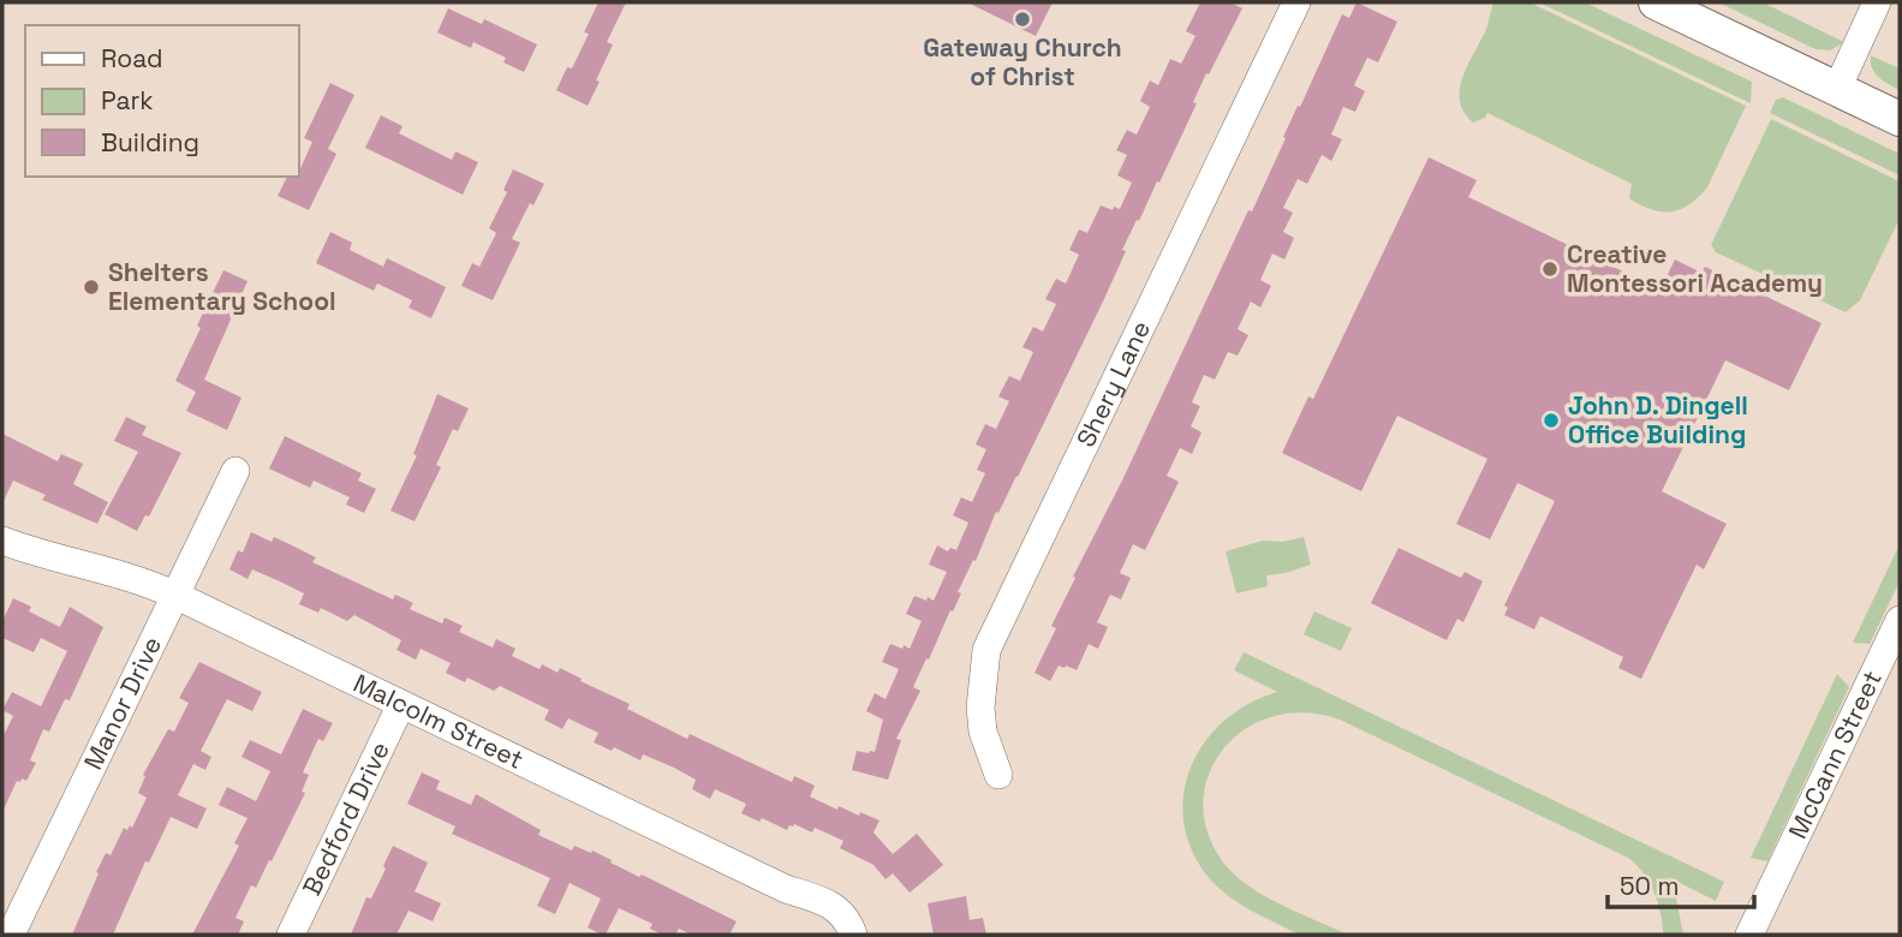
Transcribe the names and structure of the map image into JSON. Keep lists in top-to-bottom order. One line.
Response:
{"streets":{"street":["Shery Lane","Manor Drive","Malcolm Street","McCann Street","Bedford Drive"]},"crossings":[["Manor Drive","Malcolm Street"],["Malcolm Street","Bedford Drive"]],"places":["Gateway Church of Christ","Creative Montessori Academy","Shelters Elementary School","John D. Dingell Office Building"],"legend":["Road","Park","Building"],"scale_bar":"50 m"}
